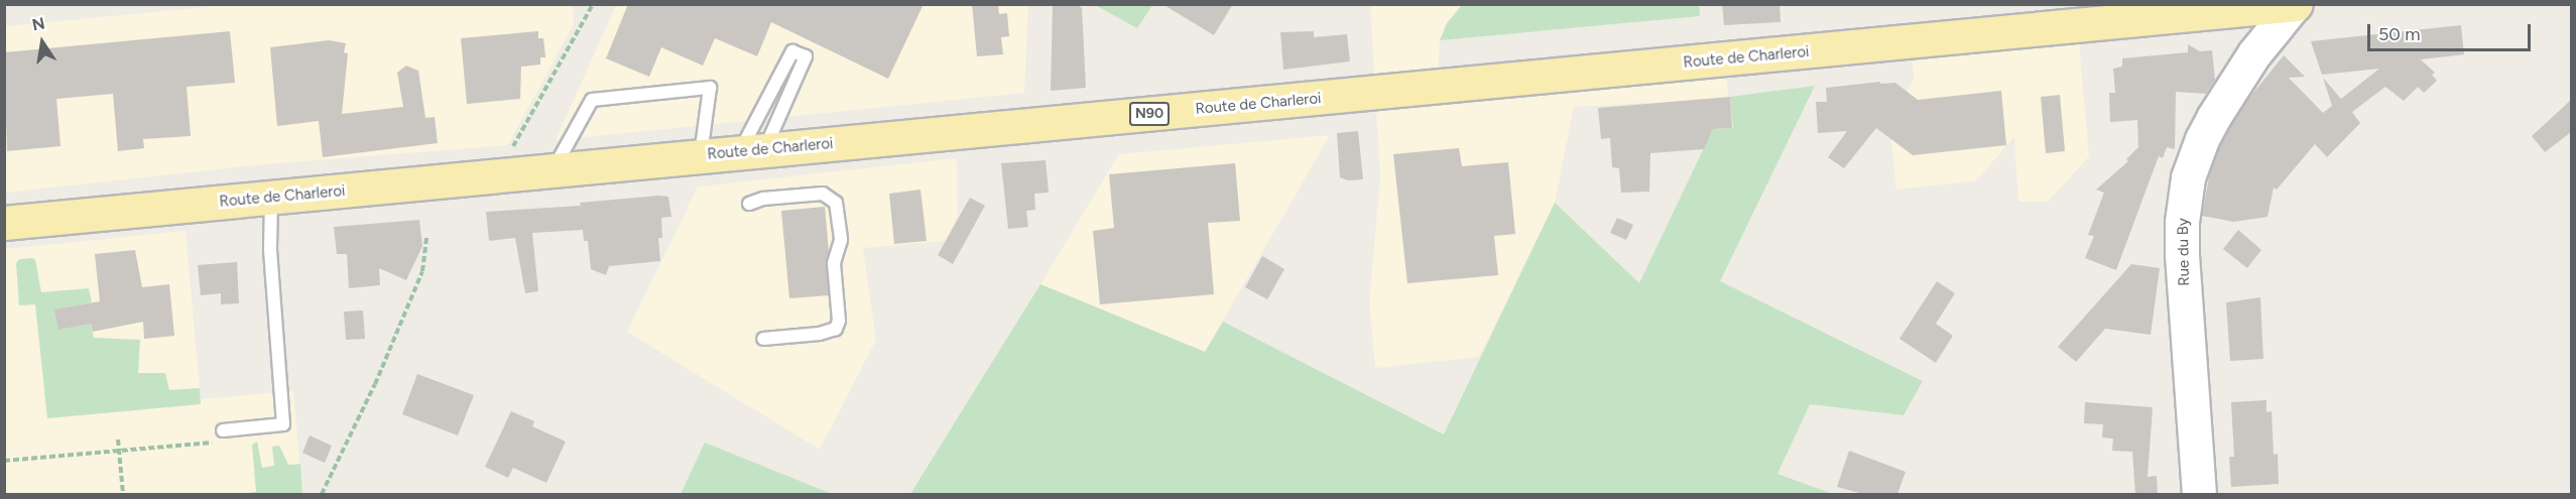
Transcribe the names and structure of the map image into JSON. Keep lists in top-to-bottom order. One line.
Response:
{"streets":{"main road":["Route de Charleroi","N90"],"street":["Rue du By"]},"crossings":[["Route de Charleroi","Rue du By"]],"scale_bar":"50 m","north":"top"}
